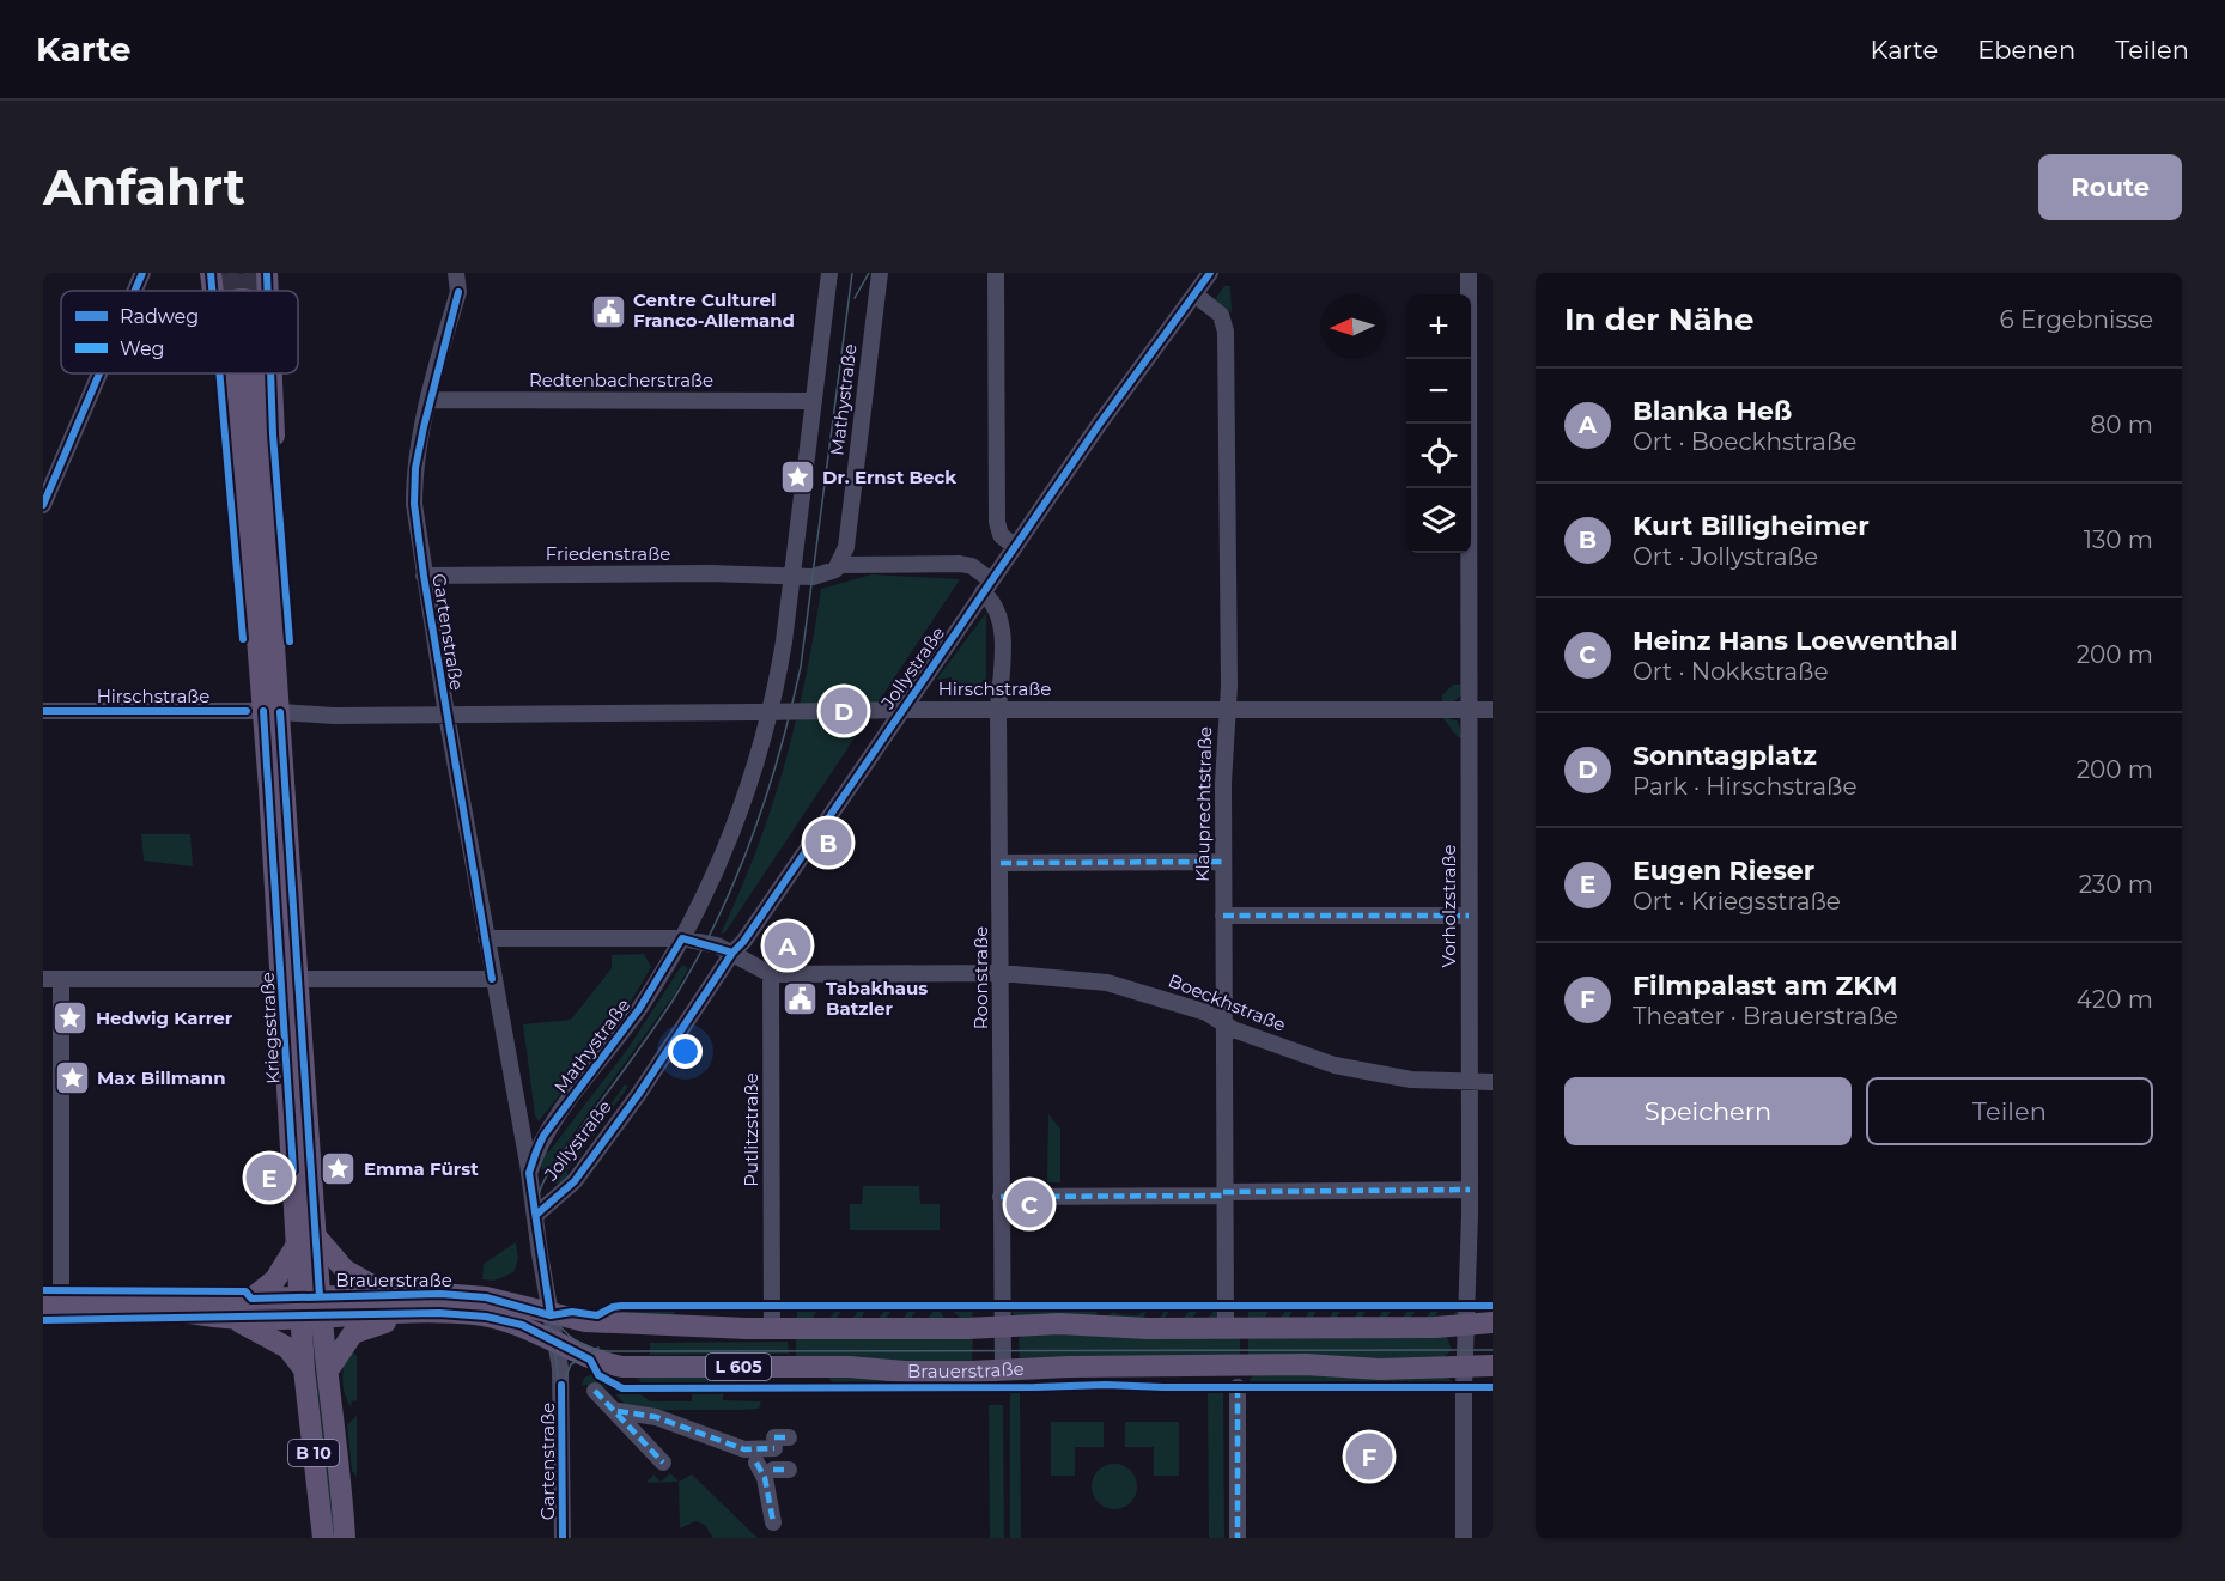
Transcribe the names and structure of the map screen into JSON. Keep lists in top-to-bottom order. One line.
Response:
{"streets":{"main road":["Kriegsstraße","Brauerstraße","L 605","B 10"],"street":["Redtenbacherstraße","Mathystraße","Friedenstraße","Gartenstraße","Jollystraße","Hirschstraße","Klauprechtstraße","Vorholzstraße","Roonstraße","Boeckhstraße","Putlitzstraße"]},"crossings":[["Redtenbacherstraße","Mathystraße"],["Redtenbacherstraße","Gartenstraße"],["Mathystraße","Friedenstraße"],["Mathystraße","Gartenstraße"],["Friedenstraße","Gartenstraße"],["Gartenstraße","Jollystraße"],["Gartenstraße","Hirschstraße"],["Gartenstraße","Brauerstraße"],["Jollystraße","Klauprechtstraße"],["Jollystraße","Roonstraße"],["Hirschstraße","Klauprechtstraße"],["Hirschstraße","Vorholzstraße"],["Hirschstraße","Roonstraße"],["Hirschstraße","Kriegsstraße"],["Klauprechtstraße","Boeckhstraße"],["Klauprechtstraße","Brauerstraße"],["Vorholzstraße","Boeckhstraße"],["Vorholzstraße","Brauerstraße"],["Roonstraße","Boeckhstraße"],["Roonstraße","Brauerstraße"],["Boeckhstraße","Putlitzstraße"],["Kriegsstraße","Brauerstraße"],["Kriegsstraße","L 605"],["Putlitzstraße","Brauerstraße"],["Brauerstraße","L 605"]],"places":{"public building":["Centre Culturel Franco-Allemand","Tabakhaus Batzler"],"place":["Dr. Ernst Beck","Hedwig Karrer","Max Billmann","Emma Fürst"]},"legend":["Radweg","Weg"],"north":"left","page":{"header":"Karte","nav":["Karte","Ebenen","Teilen"],"buttons":["Route",["Speichern","Teilen"]],"title":"Anfahrt","heading":["In der Nähe","6 Ergebnisse"],"map_buttons":["+","−"],"list":[{"mark":"A","name":"Blanka Heß","note":"Ort · Boeckhstraße","value":"80 m"},{"mark":"B","name":"Kurt Billigheimer","note":"Ort · Jollystraße","value":"130 m"},{"mark":"C","name":"Heinz Hans Loewenthal","note":"Ort · Nokkstraße","value":"200 m"},{"mark":"D","name":"Sonntagplatz","note":"Park · Hirschstraße","value":"200 m"},{"mark":"E","name":"Eugen Rieser","note":"Ort · Kriegsstraße","value":"230 m"},{"mark":"F","name":"Filmpalast am ZKM","note":"Theater · Brauerstraße","value":"420 m"}],"pins":["D","B","A","E","C","F"]}}
